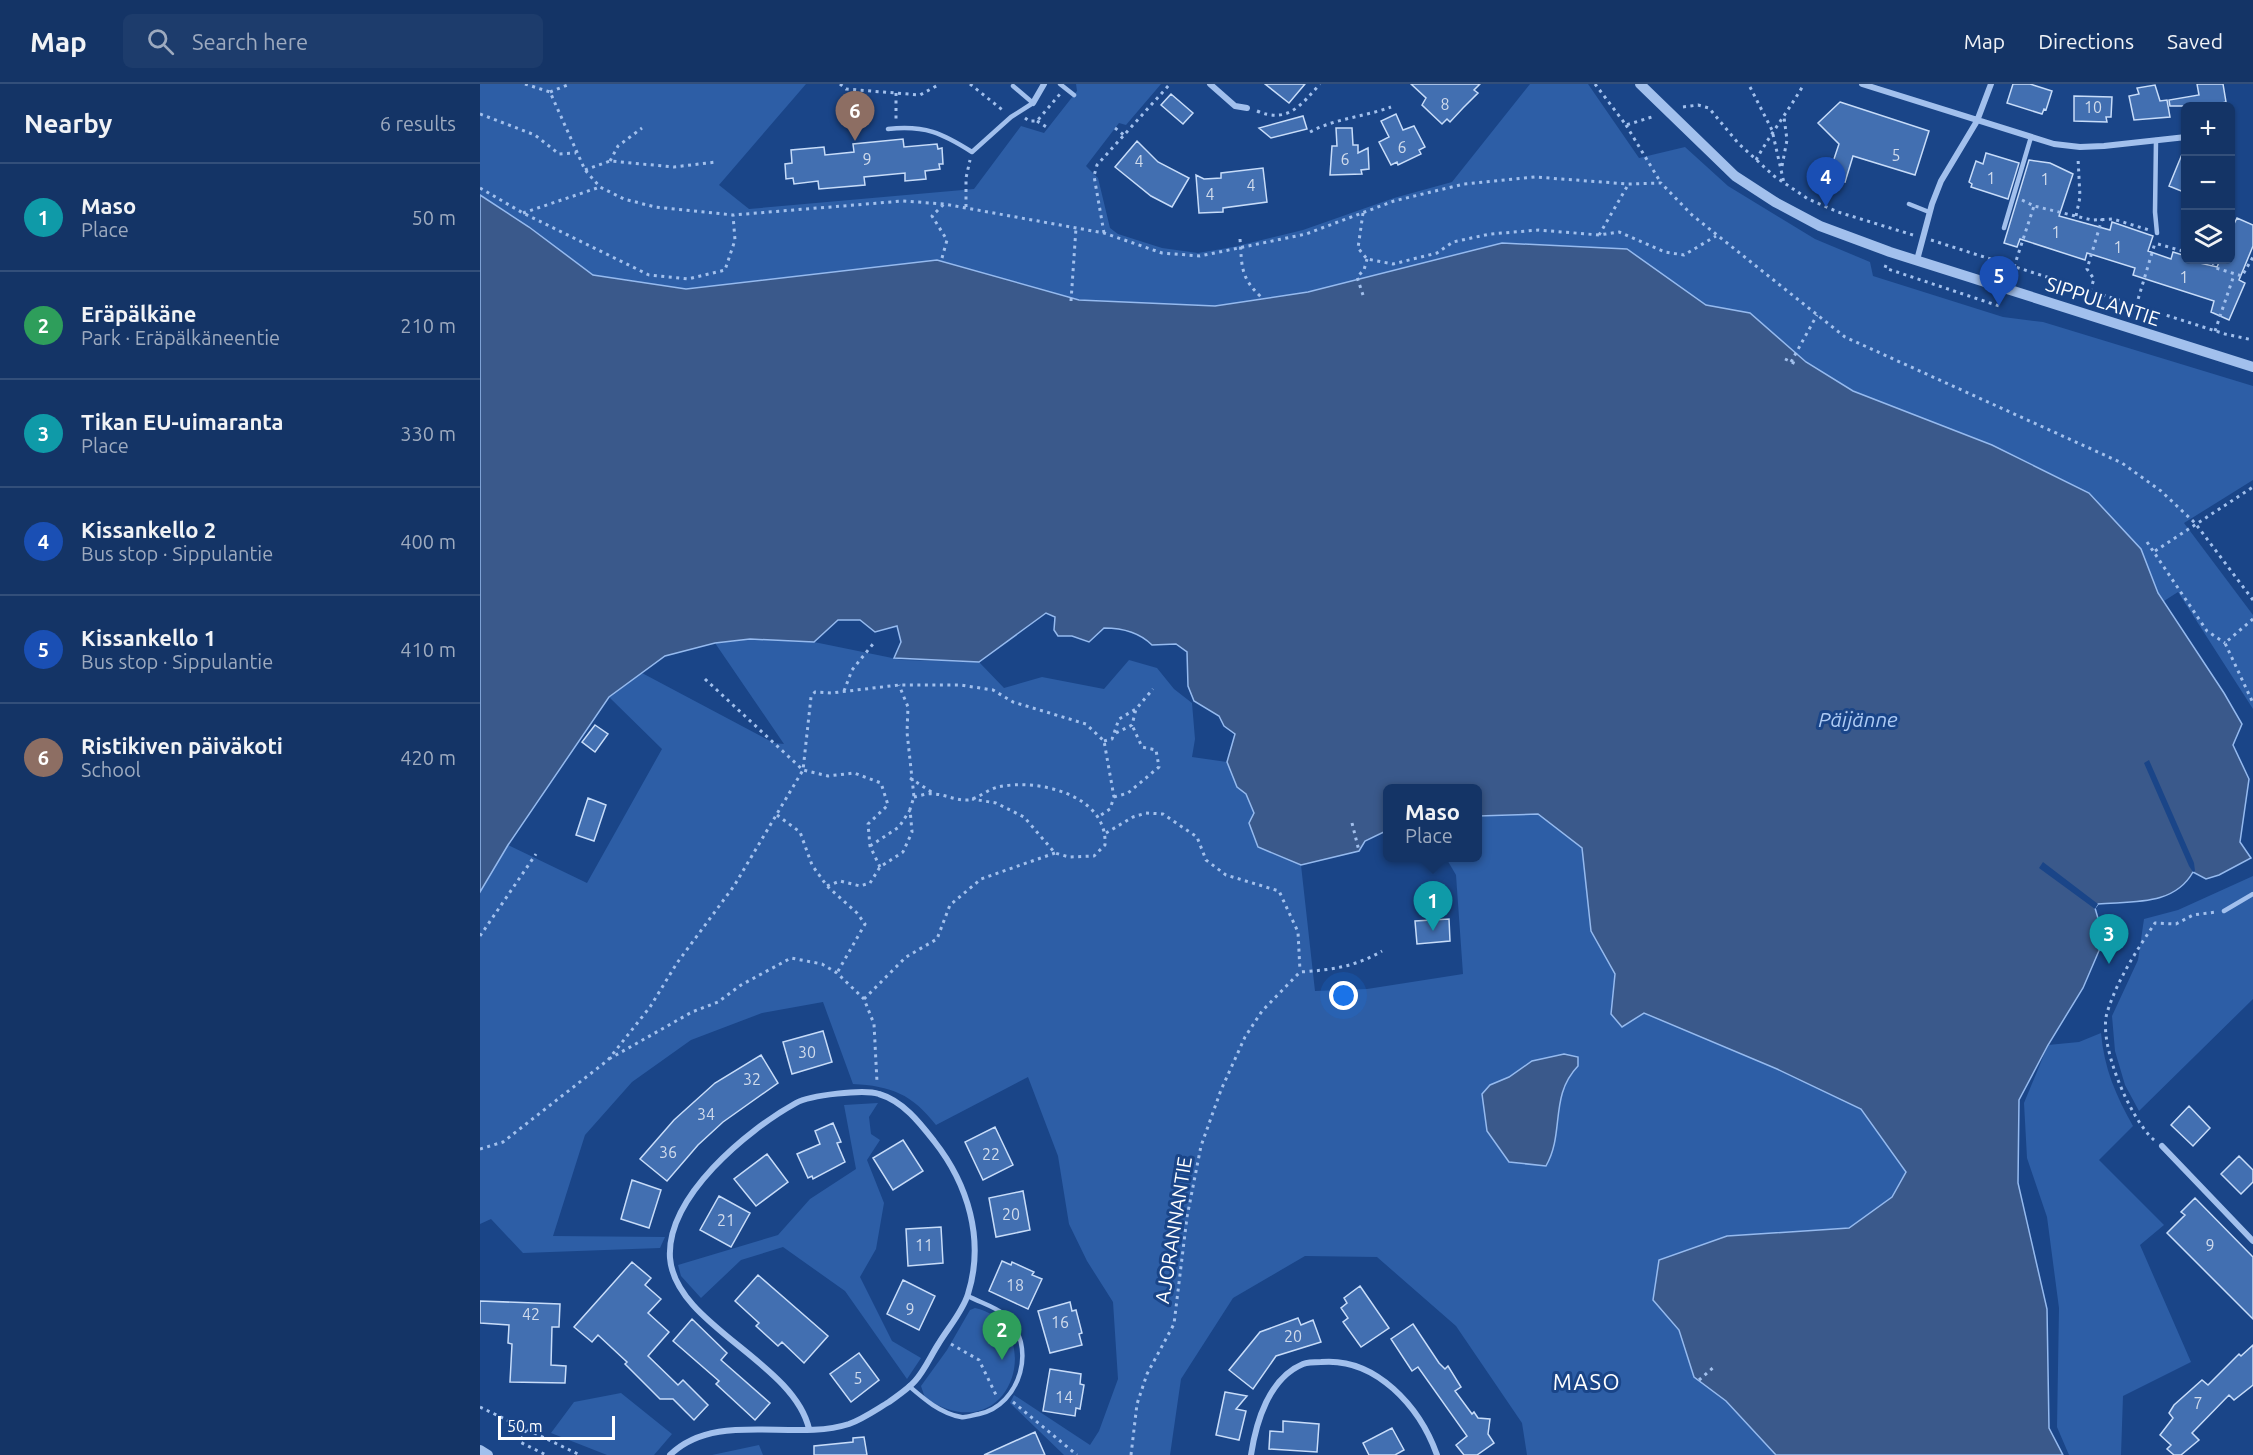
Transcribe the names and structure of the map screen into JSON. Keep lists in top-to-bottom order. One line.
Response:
{"streets":{"street":["SIPPULANTIE"],"path":["AJORANNANTIE"]},"districts":["MASO"],"water":["Päijänne"],"house_numbers":["8","10","6","5","9","6","4","1","1","4","4","1","1","1","30","32","34","36","22","20","21","11","9","18","9","42","16","20","5","14","7"],"scale_bar":"50 m","page":{"header":"Map","search":"Search here","nav":["Map","Directions","Saved"],"heading":["Nearby","6 results"],"pins":["6","4","5","1","3","2"],"map_buttons":["+","−"],"list":[{"mark":"1","name":"Maso","note":"Place","value":"50 m"},{"mark":"2","name":"Eräpälkäne","note":"Park · Eräpälkäneentie","value":"210 m"},{"mark":"3","name":"Tikan EU-uimaranta","note":"Place","value":"330 m"},{"mark":"4","name":"Kissankello 2","note":"Bus stop · Sippulantie","value":"400 m"},{"mark":"5","name":"Kissankello 1","note":"Bus stop · Sippulantie","value":"410 m"},{"mark":"6","name":"Ristikiven päiväkoti","note":"School","value":"420 m"}],"popup":["Maso","Place"],"scale":"50 m"}}
